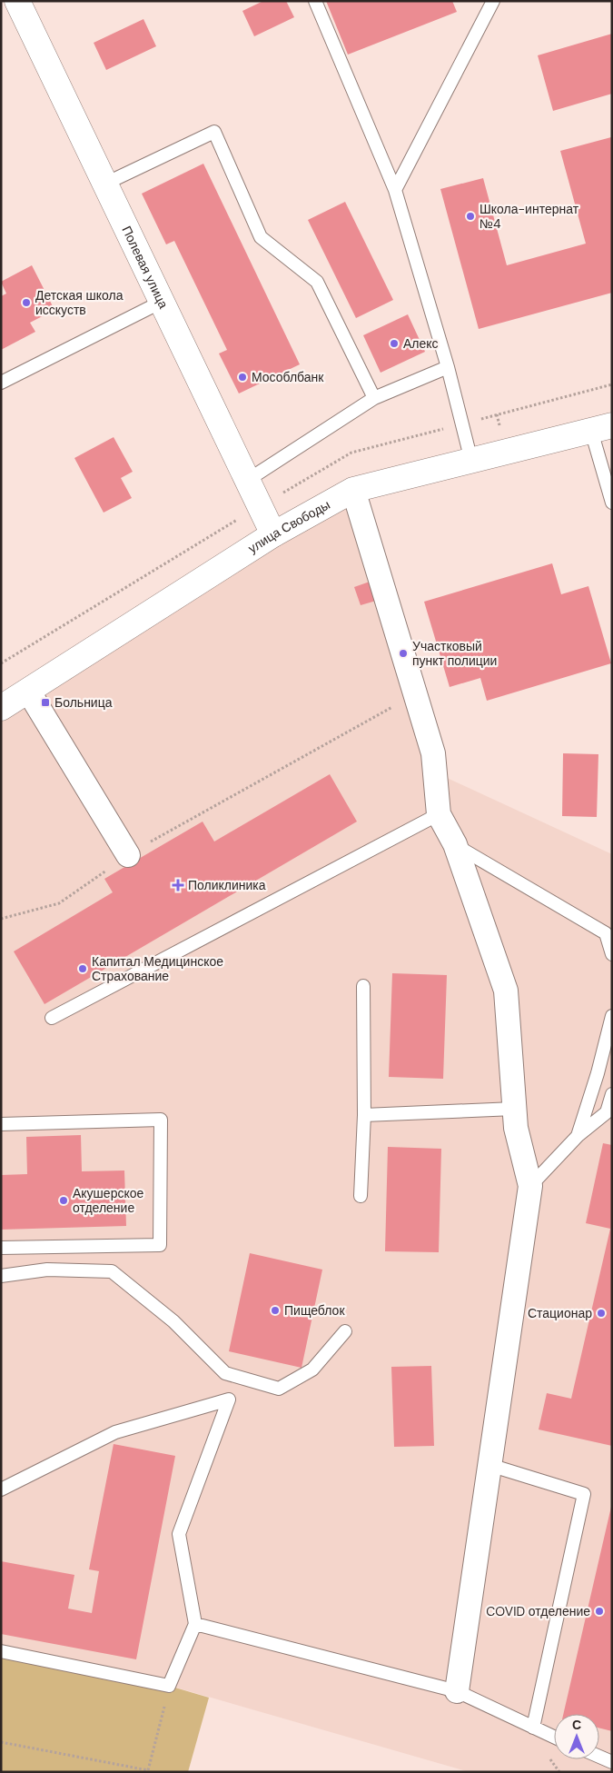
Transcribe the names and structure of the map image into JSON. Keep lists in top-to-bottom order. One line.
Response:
{"streets":{"main road":["Полевая улица","улица Свободы"]},"crossings":[["Полевая улица","улица Свободы"]],"places":{"other":["Школа-интернат №4","Детская школа исскуств","Алекс","Мособлбанк","Участковый пункт полиции","Капитал Медицинское Страхование","Акушерское отделение","Пищеблок","Стационар","COVID отделение"],"transit":["Больница"],"health":["Поликлиника"]},"north":"top"}
